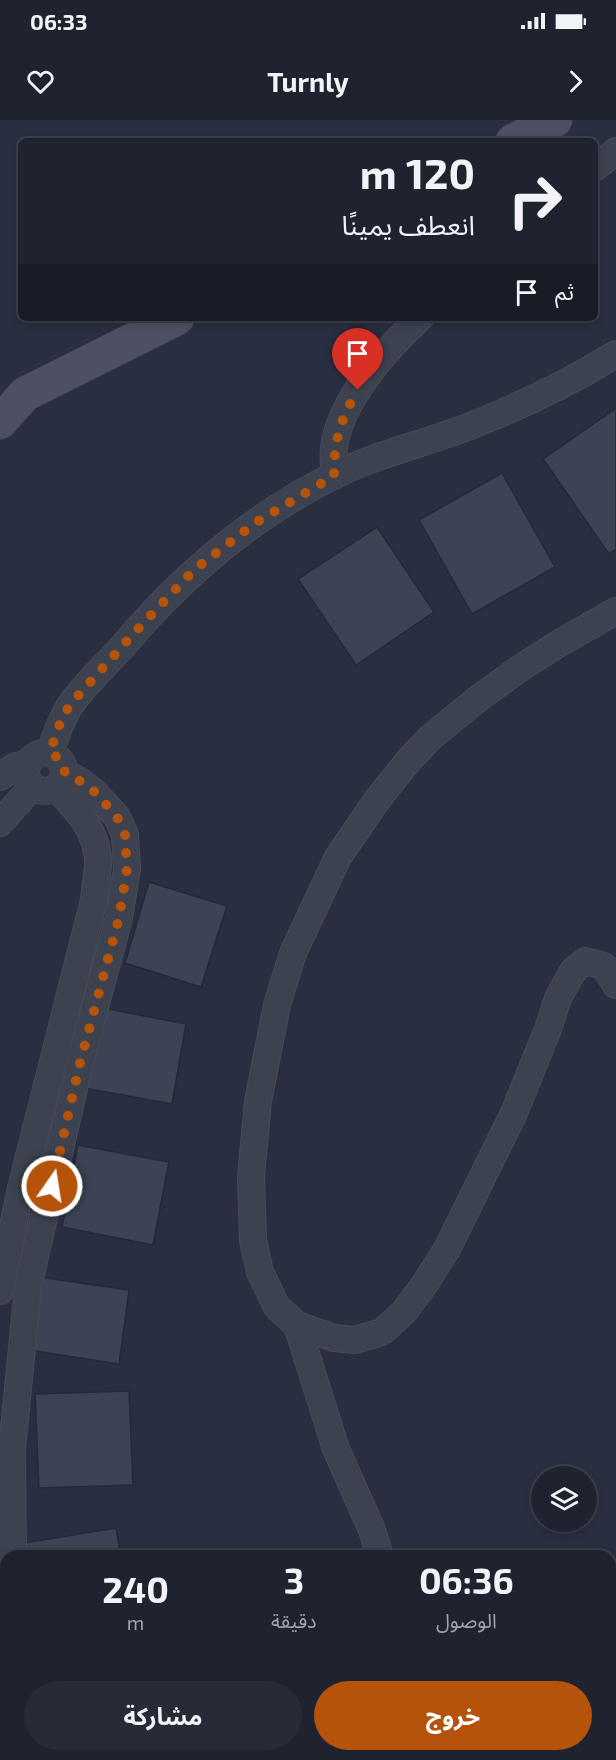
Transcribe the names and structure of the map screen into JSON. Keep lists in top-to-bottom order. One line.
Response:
{"page":{"status":"06:33","header":"Turnly","turn":["120 m","انعطف يمينًا"],"then":"ثم","eta":["06:36","الوصول","3","دقيقة","240","m"],"buttons":["خروج","مشاركة"]}}
